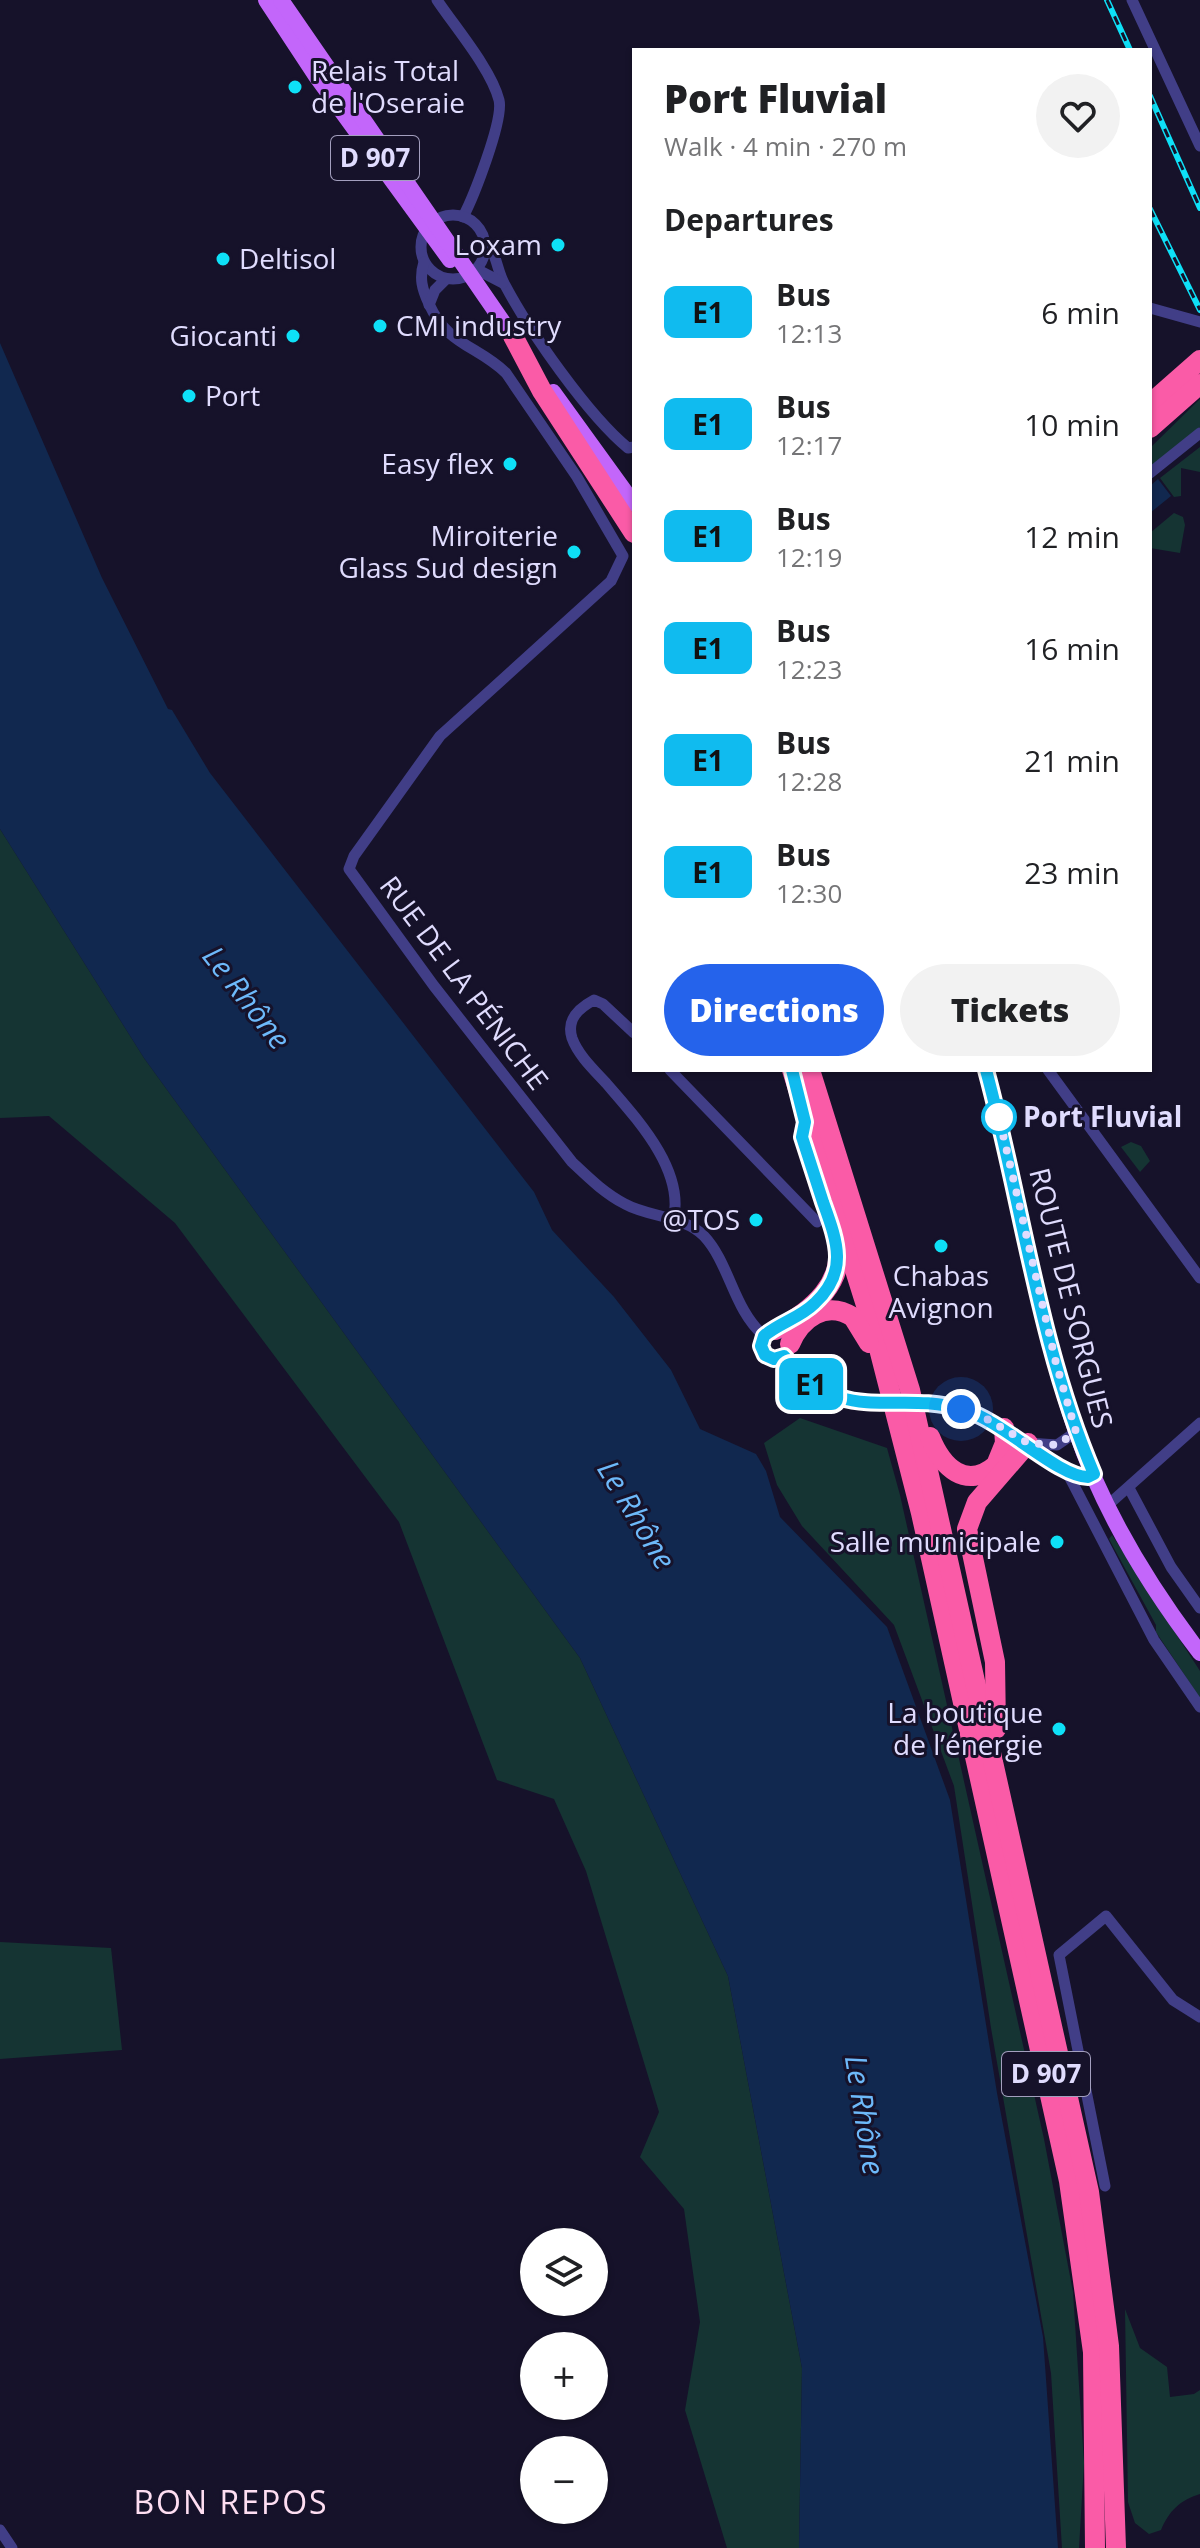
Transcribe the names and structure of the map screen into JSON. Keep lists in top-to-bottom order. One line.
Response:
{"streets":{"highway":["D 907"],"main road":["ROUTE DE SORGUES"],"street":["RUE DE LA PÉNICHE"]},"districts":["BON REPOS"],"water":["Le Rhône"],"places":["Relais Total de l'Oseraie","Loxam","Deltisol","CMI industry","Giocanti","Port","Easy flex","Miroiterie Glass Sud design","Port Fluvial","@TOS","Chabas Avignon","Salle municipale","La boutique de l’énergie"],"lines":["bus line E1"],"page":{"on_map":"E1","heading":[["Port Fluvial","Walk · 4 min · 270 m"],"Departures"],"list":[{"mark":"E1","name":"Bus","note":"12:13","value":"6 min"},{"mark":"E1","name":"Bus","note":"12:17","value":"10 min"},{"mark":"E1","name":"Bus","note":"12:19","value":"12 min"},{"mark":"E1","name":"Bus","note":"12:23","value":"16 min"},{"mark":"E1","name":"Bus","note":"12:28","value":"21 min"},{"mark":"E1","name":"Bus","note":"12:30","value":"23 min"}],"buttons":["Directions","Tickets"],"map_buttons":["+","−"]}}
